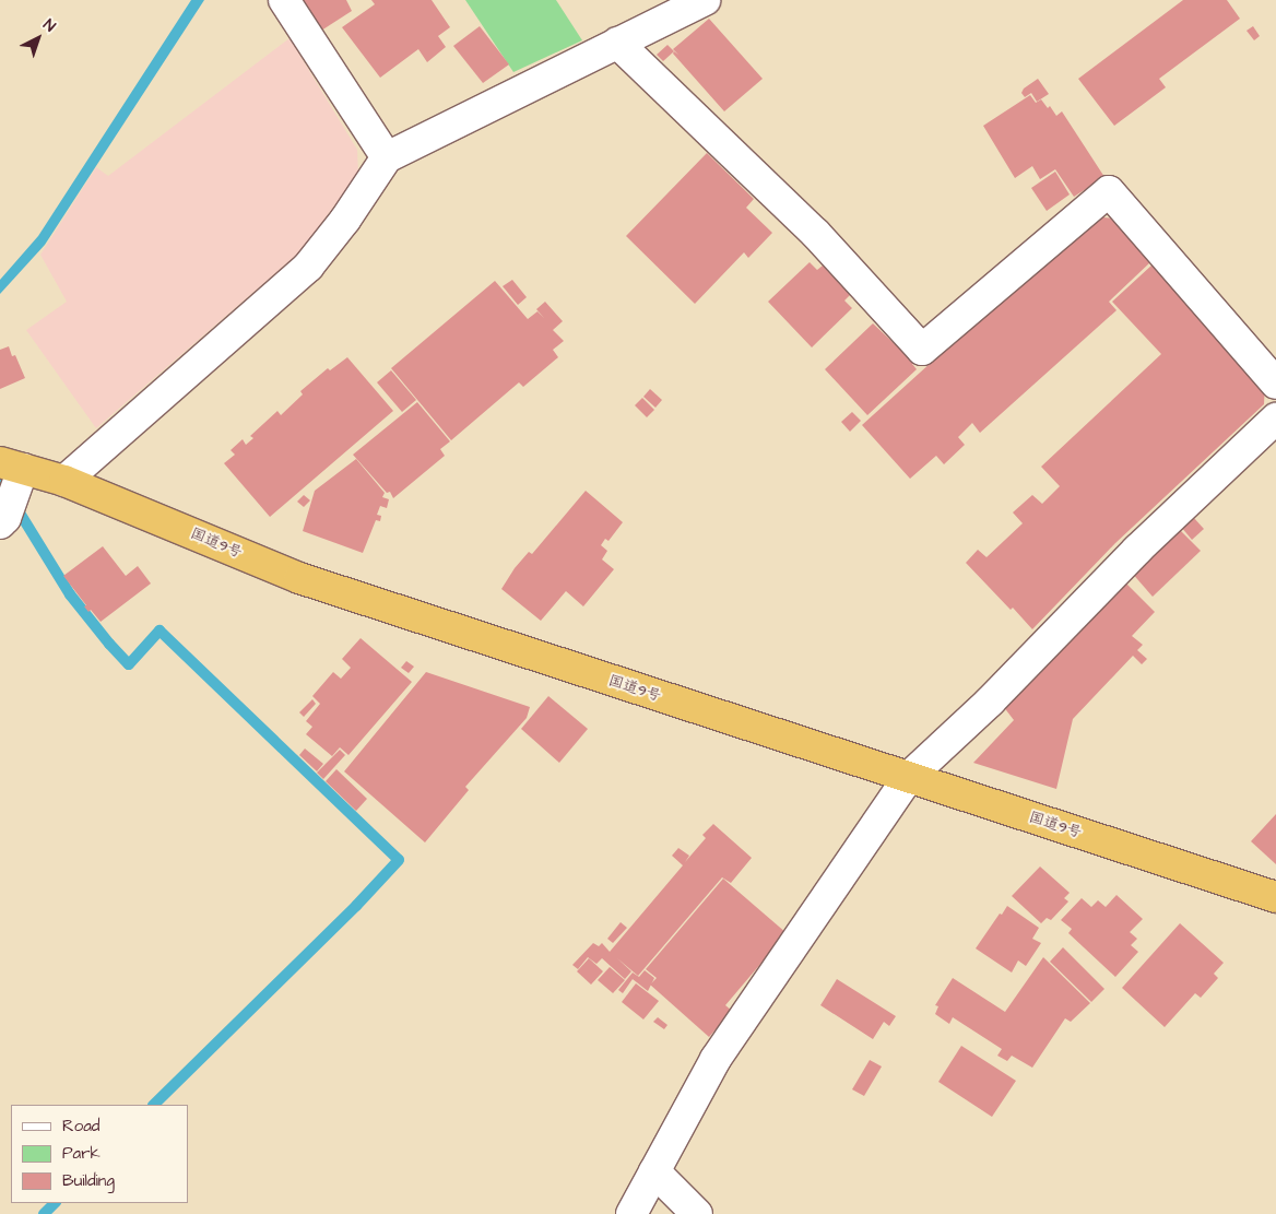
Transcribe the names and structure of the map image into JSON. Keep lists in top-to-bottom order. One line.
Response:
{"streets":{"highway":["国道9号"]},"legend":["Road","Park","Building"],"north":"top right"}
